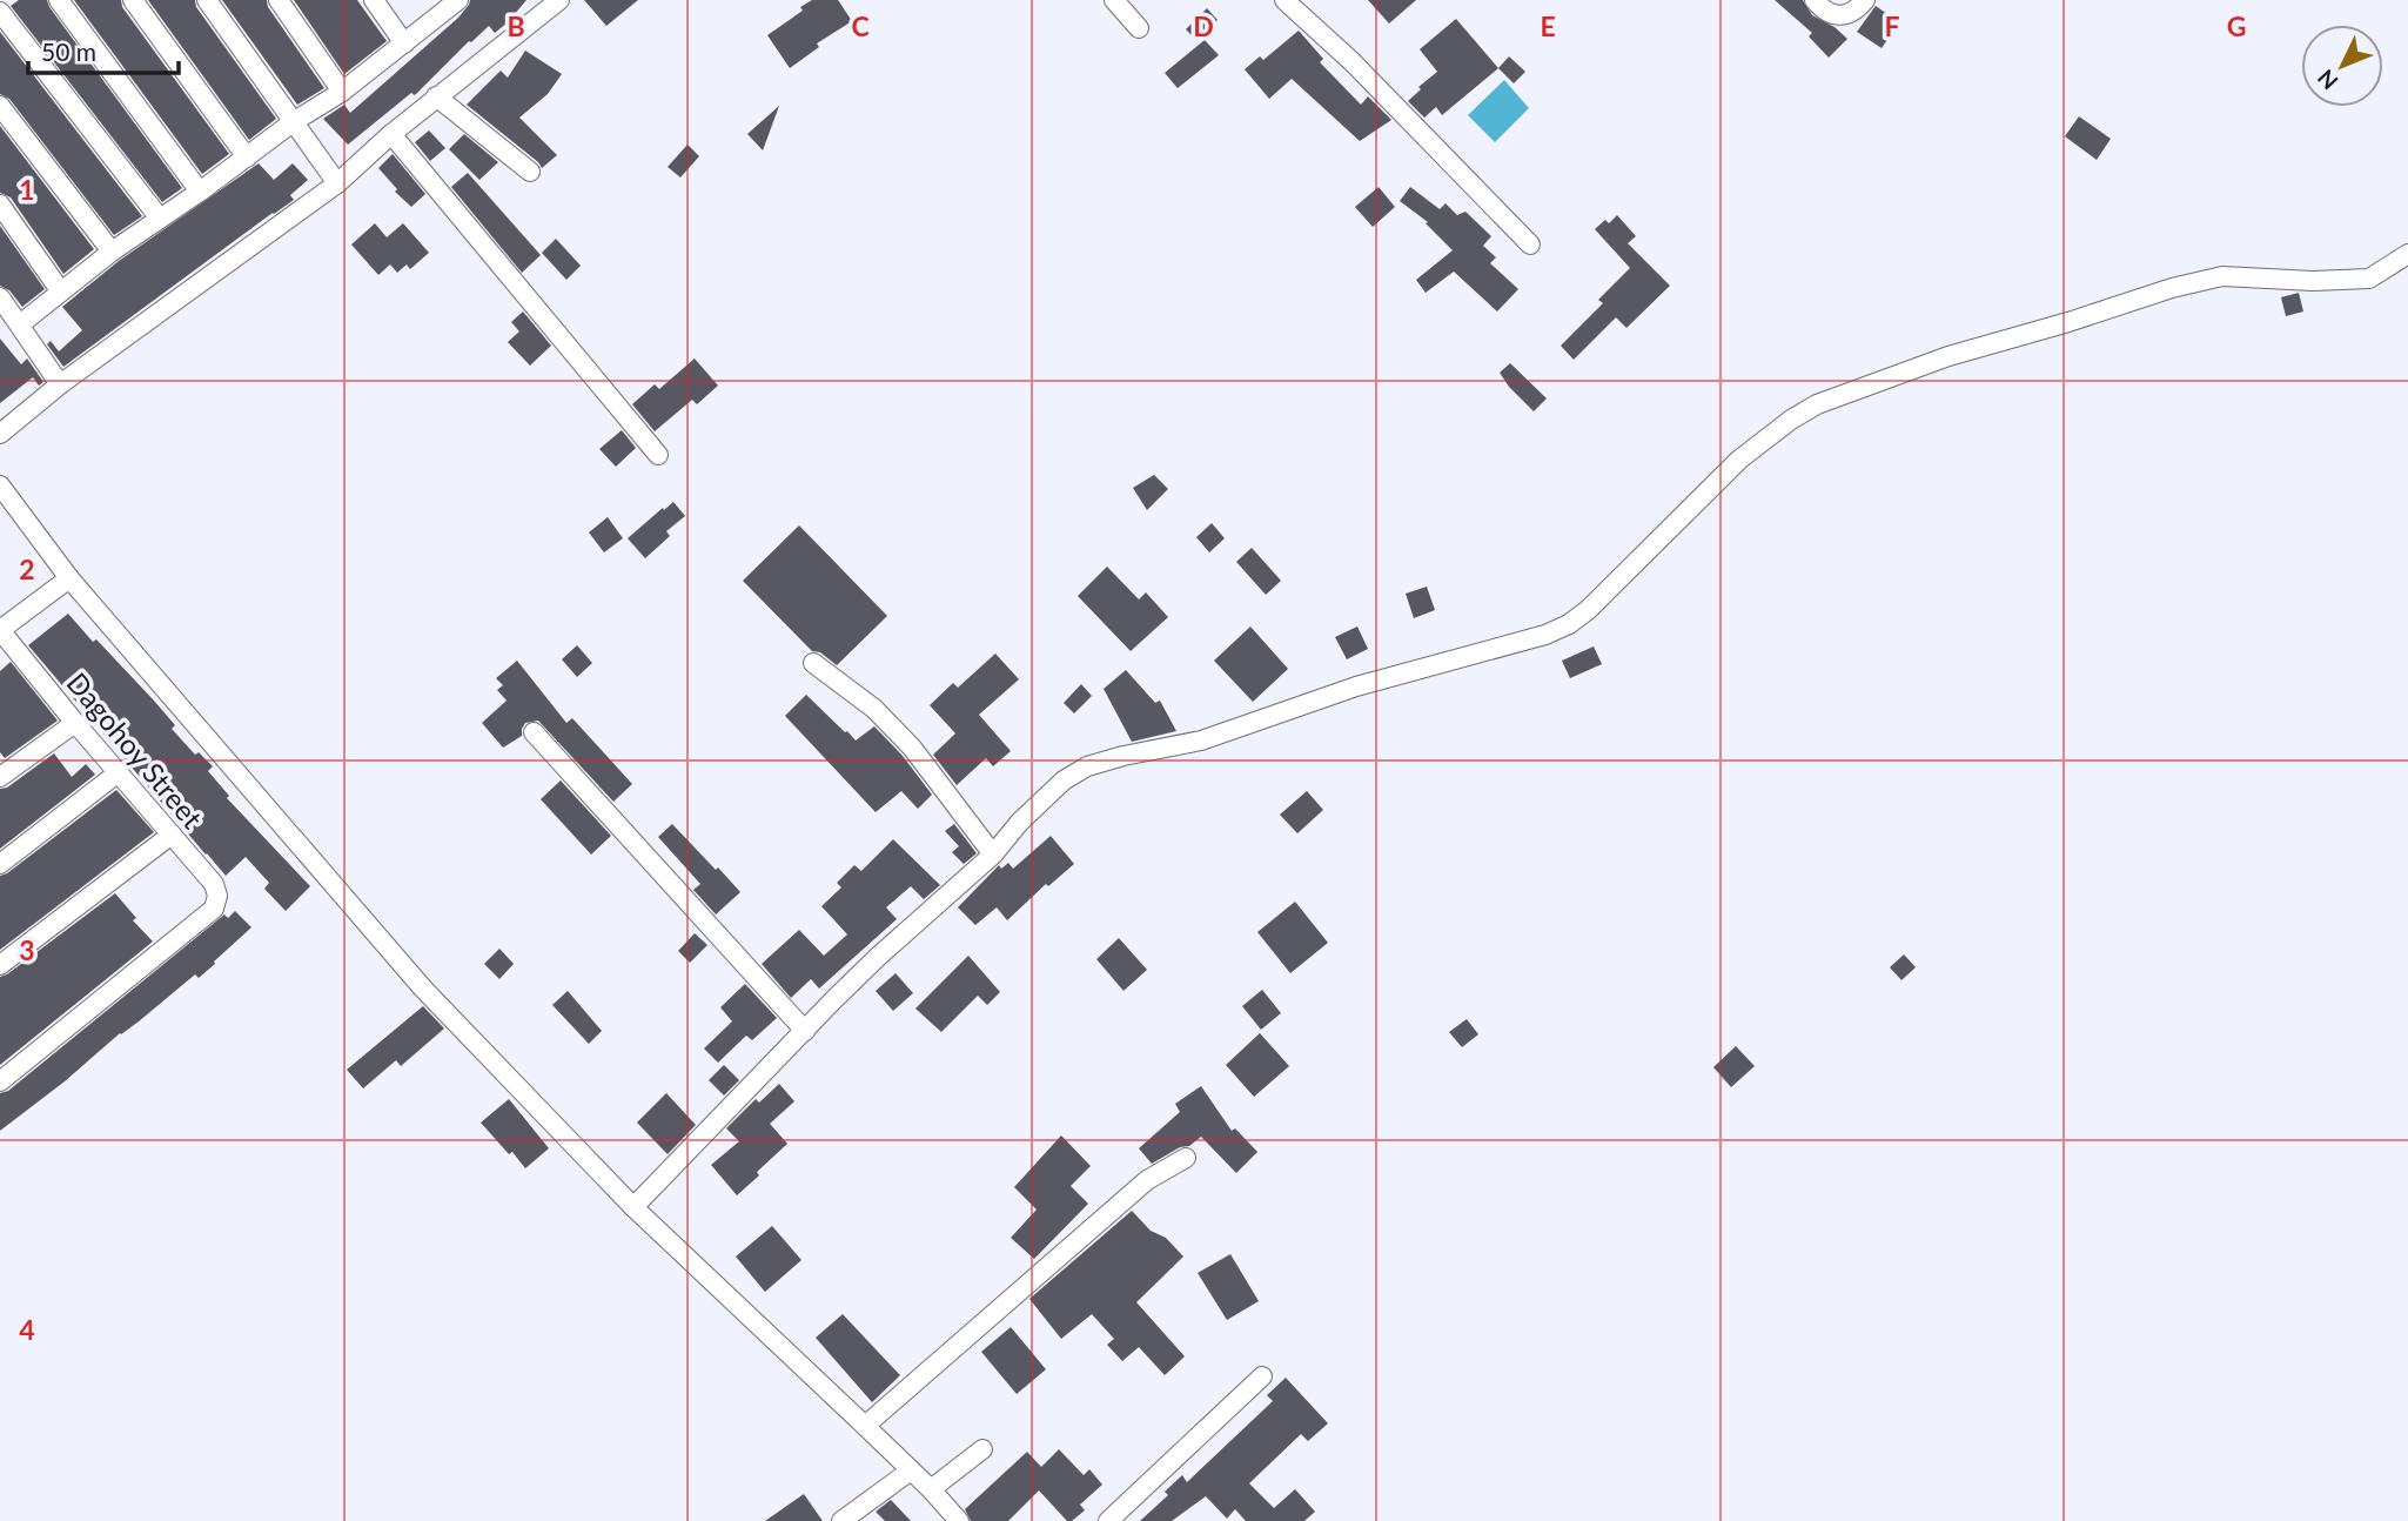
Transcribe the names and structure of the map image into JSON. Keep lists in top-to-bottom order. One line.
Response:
{"streets":{"street":["Dagohoy Street"]},"scale_bar":"50 m","north":"bottom left","grid":{"columns":["B","C","D","E","F","G"],"rows":["1","2","3","4"]}}
